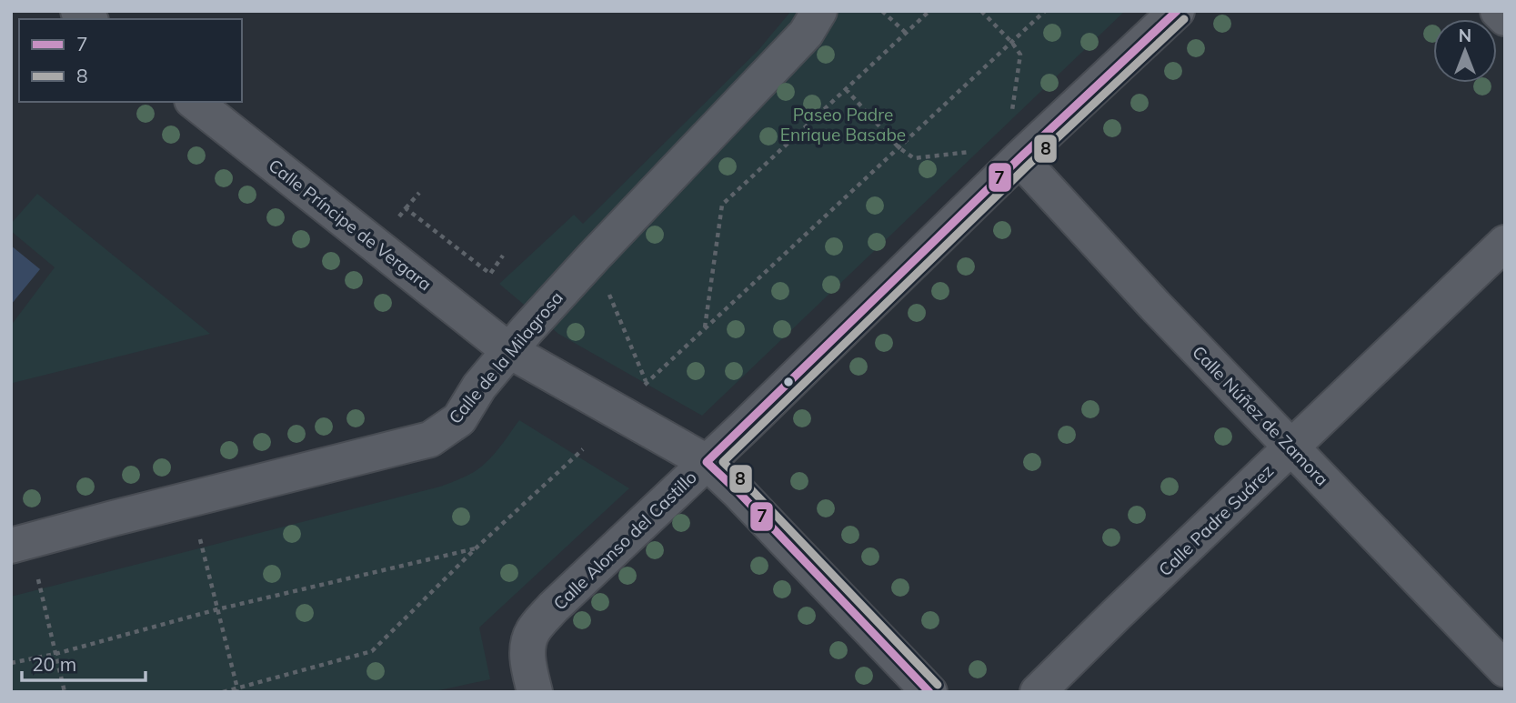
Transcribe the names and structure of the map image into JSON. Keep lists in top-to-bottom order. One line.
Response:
{"streets":{"street":["Calle Príncipe de Vergara","Calle de la Milagrosa","Calle Núñez de Zamora","Calle Padre Suárez","Calle Alonso del Castillo"]},"crossings":[["Calle Príncipe de Vergara","Calle de la Milagrosa"],["Calle Príncipe de Vergara","Calle Alonso del Castillo"],["Calle Núñez de Zamora","Calle Padre Suárez"],["Calle Núñez de Zamora","Calle Alonso del Castillo"]],"parks":["Paseo Padre Enrique Basabe"],"lines":["transit line 7","transit line 8"],"legend":["7","8"],"scale_bar":"20 m","north":"top"}
